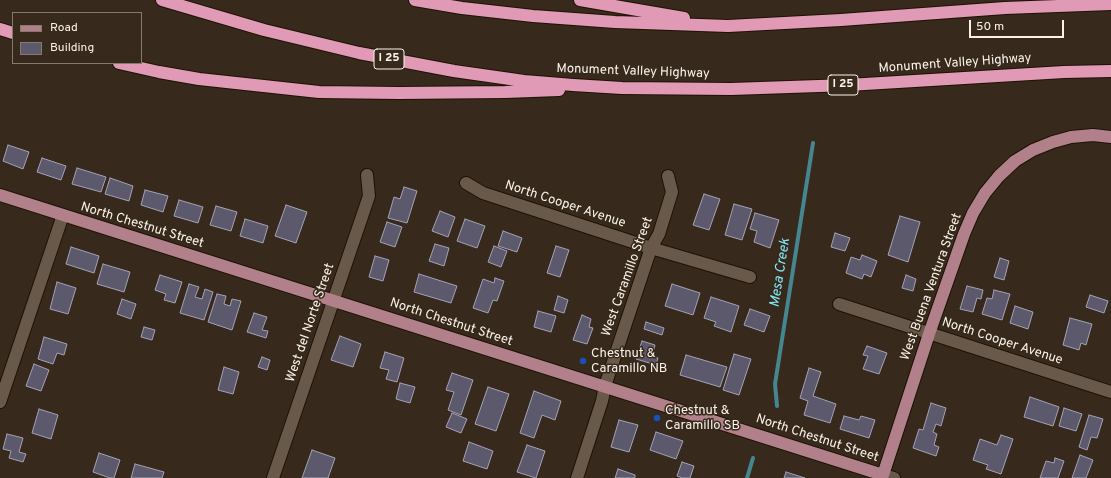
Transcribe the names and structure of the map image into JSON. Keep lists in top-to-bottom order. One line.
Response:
{"streets":{"highway":["I 25","Monument Valley Highway"],"main road":["North Chestnut Street","West Buena Ventura Street"],"street":["North Cooper Avenue","West Caramillo Street","West del Norte Street"]},"crossings":[["North Cooper Avenue","West Caramillo Street"],["North Cooper Avenue","West Buena Ventura Street"],["North Chestnut Street","West Caramillo Street"],["North Chestnut Street","West Buena Ventura Street"],["North Chestnut Street","West del Norte Street"]],"water":["Mesa Creek"],"places":["Chestnut & Caramillo NB","Chestnut & Caramillo SB"],"legend":["Road","Building"],"scale_bar":"50 m"}
